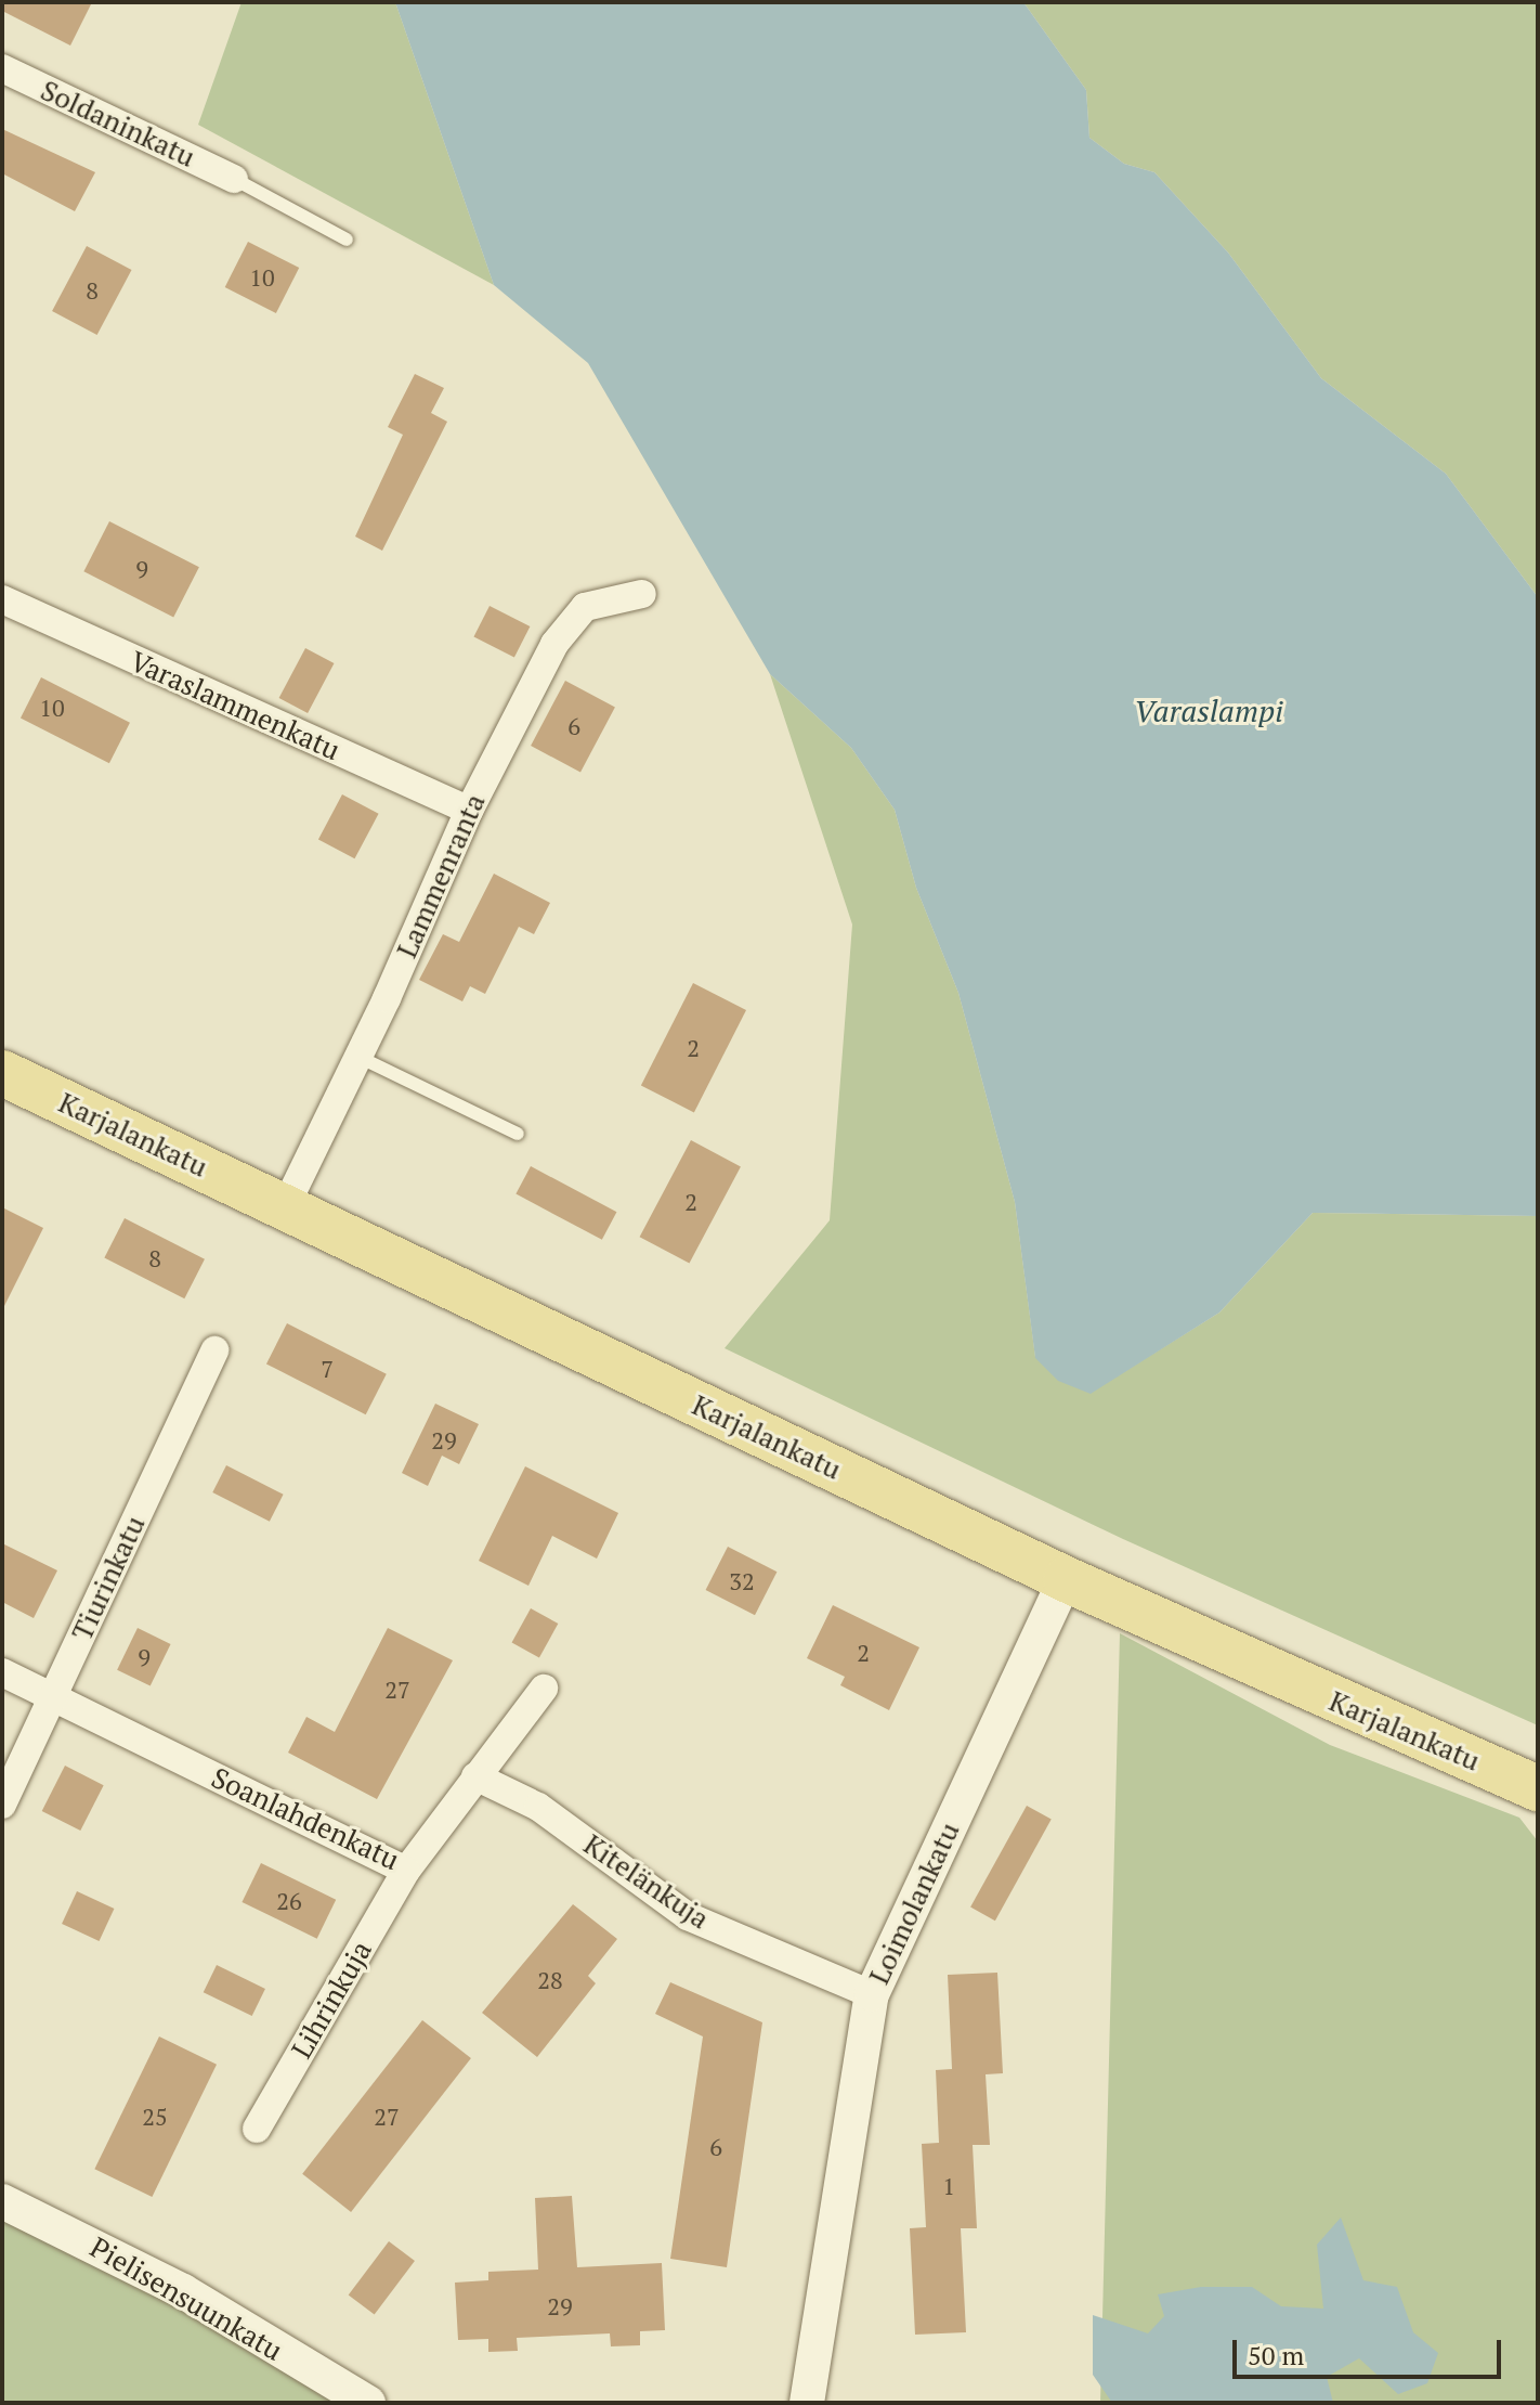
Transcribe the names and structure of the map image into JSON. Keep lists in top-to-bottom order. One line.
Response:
{"streets":{"main road":["Karjalankatu"],"street":["Soldaninkatu","Varaslammenkatu","Lammenranta","Tiurinkatu","Soanlahdenkatu","Kitelänkuja","Loimolankatu","Lihrinkuja","Pielisensuunkatu"]},"crossings":[["Varaslammenkatu","Lammenranta"],["Lammenranta","Karjalankatu"],["Karjalankatu","Loimolankatu"],["Tiurinkatu","Soanlahdenkatu"],["Soanlahdenkatu","Kitelänkuja"],["Soanlahdenkatu","Lihrinkuja"],["Kitelänkuja","Loimolankatu"]],"water":["Varaslampi"],"house_numbers":["10","8","9","10","6","2","2","8","7","29","32","2","9","27","26","28","25","27","6","1","29"],"scale_bar":"50 m"}
